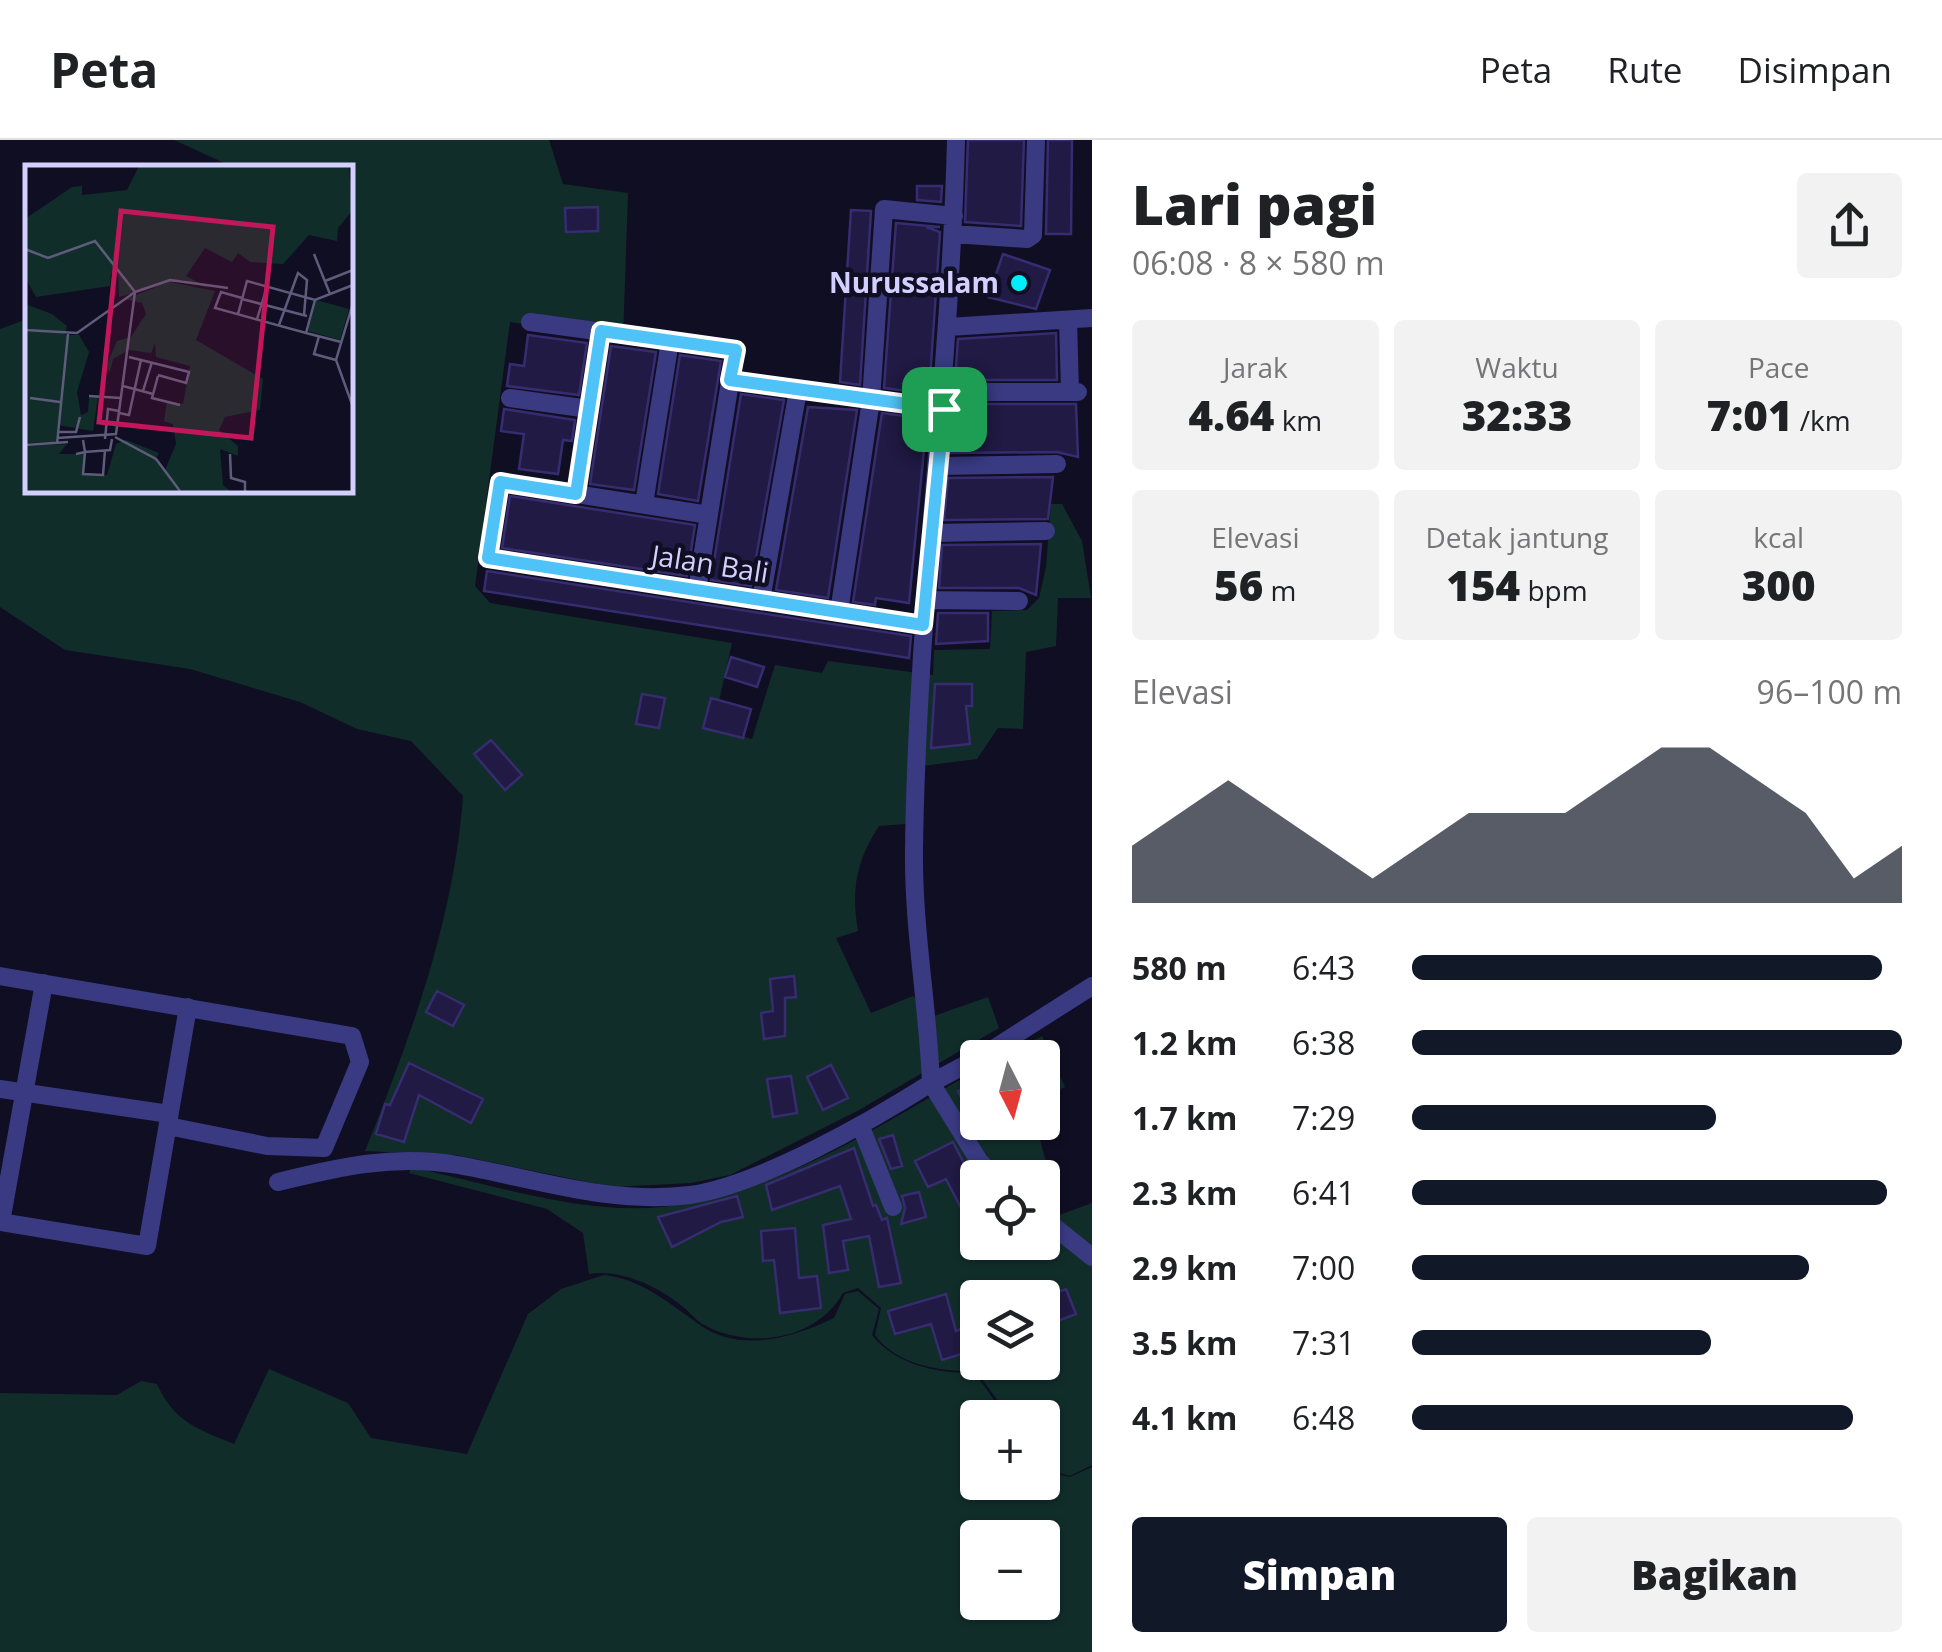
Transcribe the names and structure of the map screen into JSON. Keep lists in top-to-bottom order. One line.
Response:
{"streets":{"street":["Jalan Bali"]},"places":["Nurussalam"],"north":"bottom","page":{"header":"Peta","nav":["Peta","Rute","Disimpan"],"heading":["Lari pagi","06:08 · 8 × 580 m"],"stats":[["Jarak","4.64 km"],["Waktu","32:33"],["Pace","7:01 /km"],["Elevasi","56 m"],["Detak jantung","154 bpm"],["kcal","300"]],"chart":["Elevasi","96–100 m"],"list":[{"name":"580 m","note":"6:43"},{"name":"1.2 km","note":"6:38"},{"name":"1.7 km","note":"7:29"},{"name":"2.3 km","note":"6:41"},{"name":"2.9 km","note":"7:00"},{"name":"3.5 km","note":"7:31"},{"name":"4.1 km","note":"6:48"}],"map_buttons":["+","−"],"buttons":["Simpan","Bagikan"]}}
